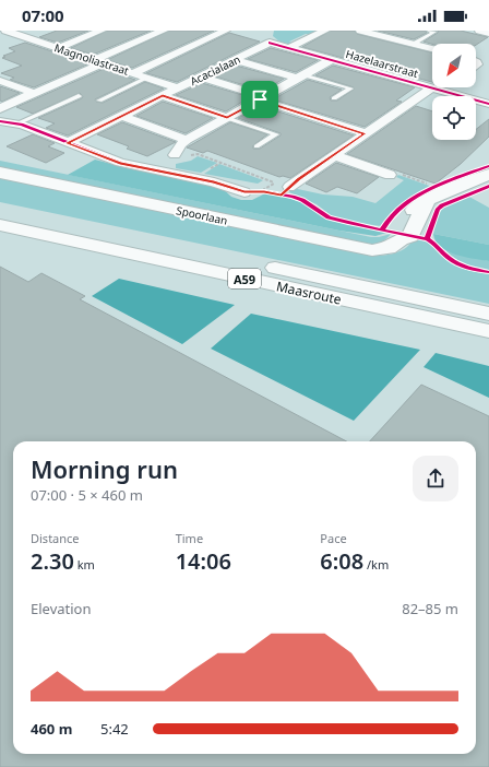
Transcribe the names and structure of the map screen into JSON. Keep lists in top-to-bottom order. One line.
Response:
{"streets":{"main road":["Spoorlaan","A59","Maasroute"],"street":["Magnoliastraat","Hazelaarstraat","Acacialaan"]},"crossings":[["Magnoliastraat","Acacialaan"],["Hazelaarstraat","Acacialaan"]],"north":"bottom left","page":{"status":"07:00","heading":["Morning run","07:00 · 5 × 460 m"],"stats":[["Distance","2.30 km"],["Time","14:06"],["Pace","6:08 /km"]],"chart":["Elevation","82–85 m"],"list":[{"name":"460 m","note":"5:42"}]}}
